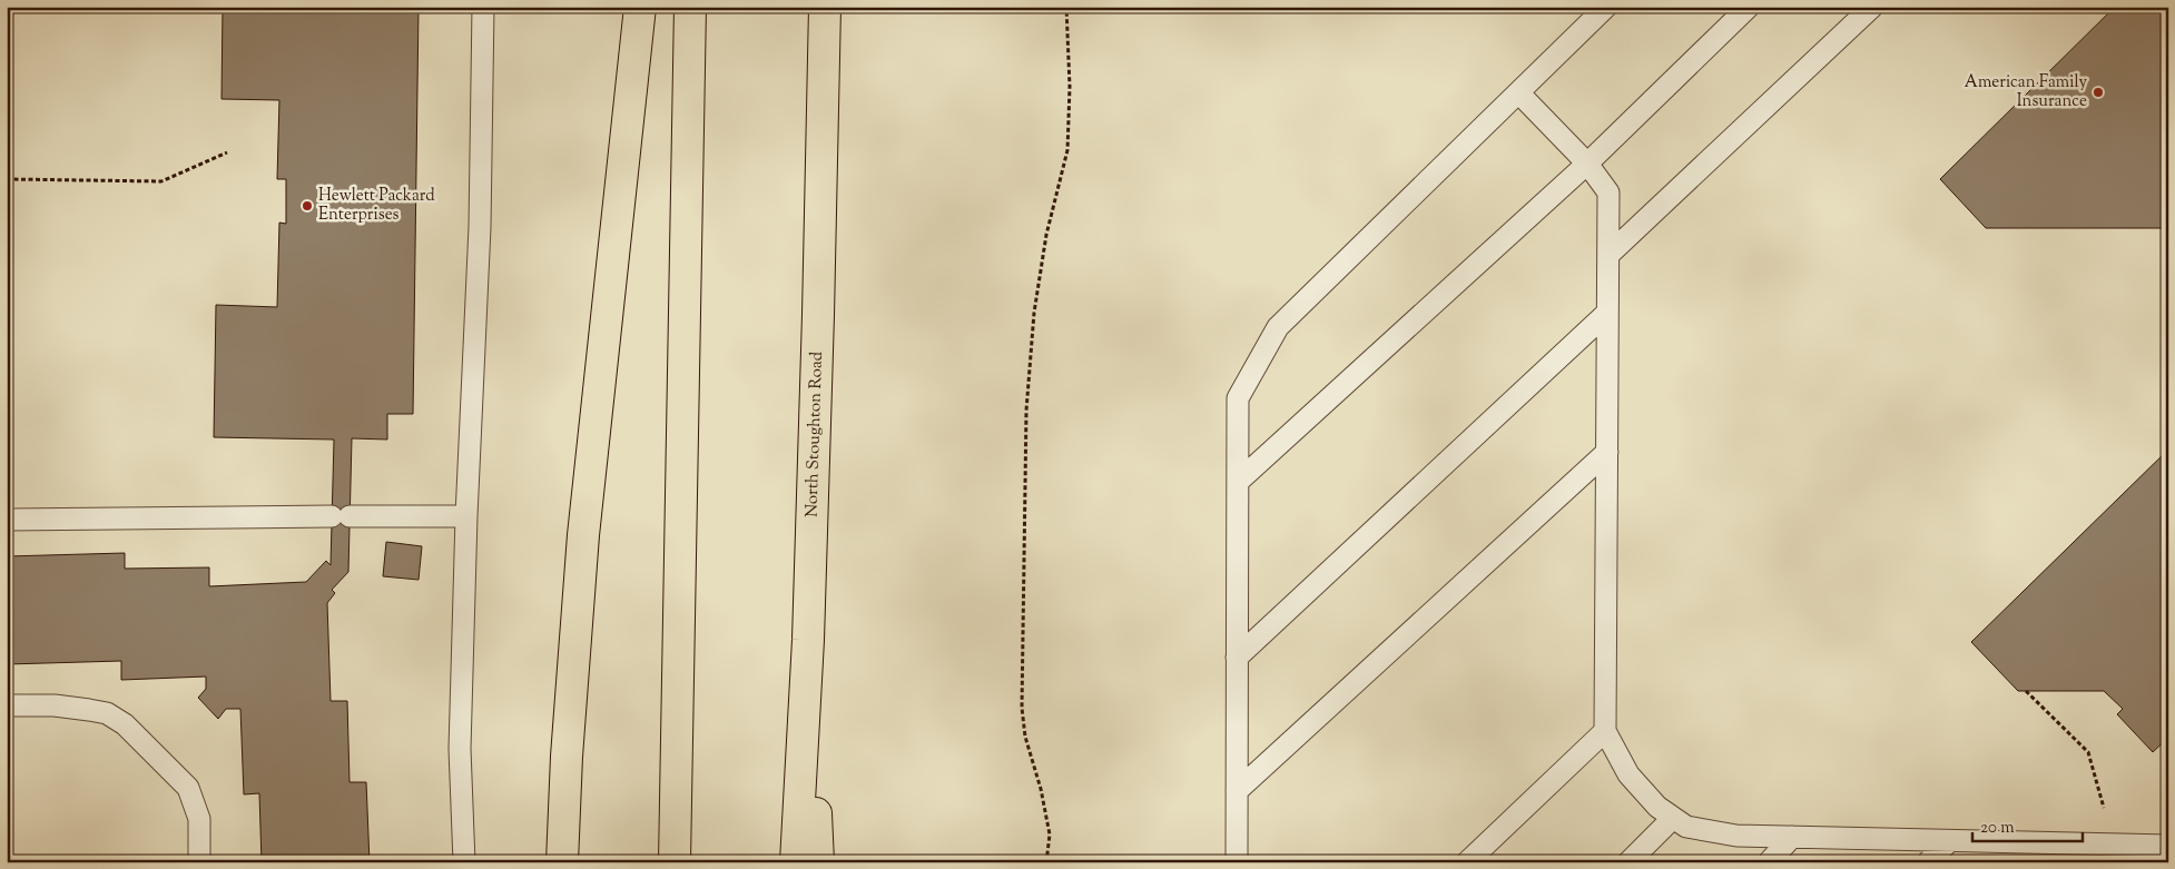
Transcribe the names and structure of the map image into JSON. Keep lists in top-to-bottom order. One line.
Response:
{"streets":{"main road":["North Stoughton Road"]},"places":["American Family Insurance","Hewlett Packard Enterprises"],"scale_bar":"20 m"}
